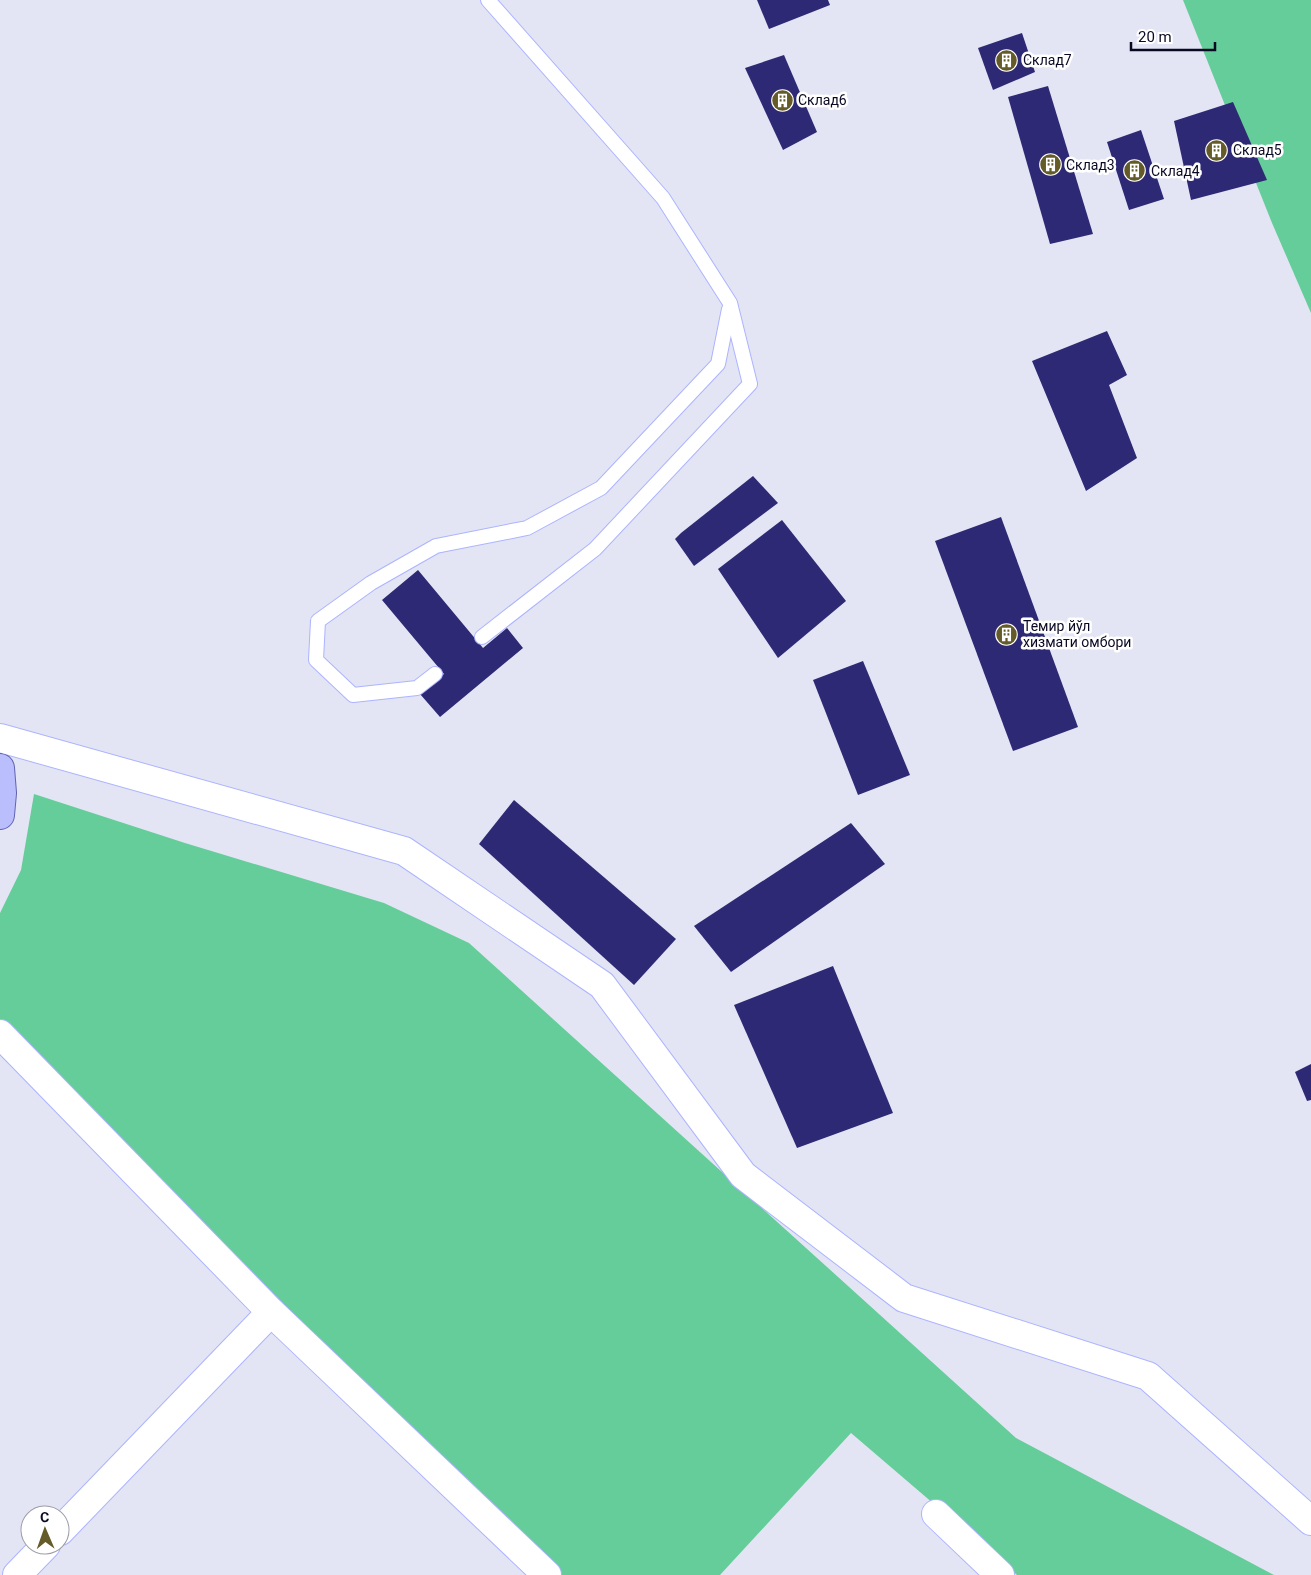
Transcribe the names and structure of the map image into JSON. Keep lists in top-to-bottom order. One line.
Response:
{"places":{"building":["Склад7","Склад6","Склад5","Склад3","Склад4","Темир йўл хизмати омбори"]},"scale_bar":"20 m","north":"top"}
